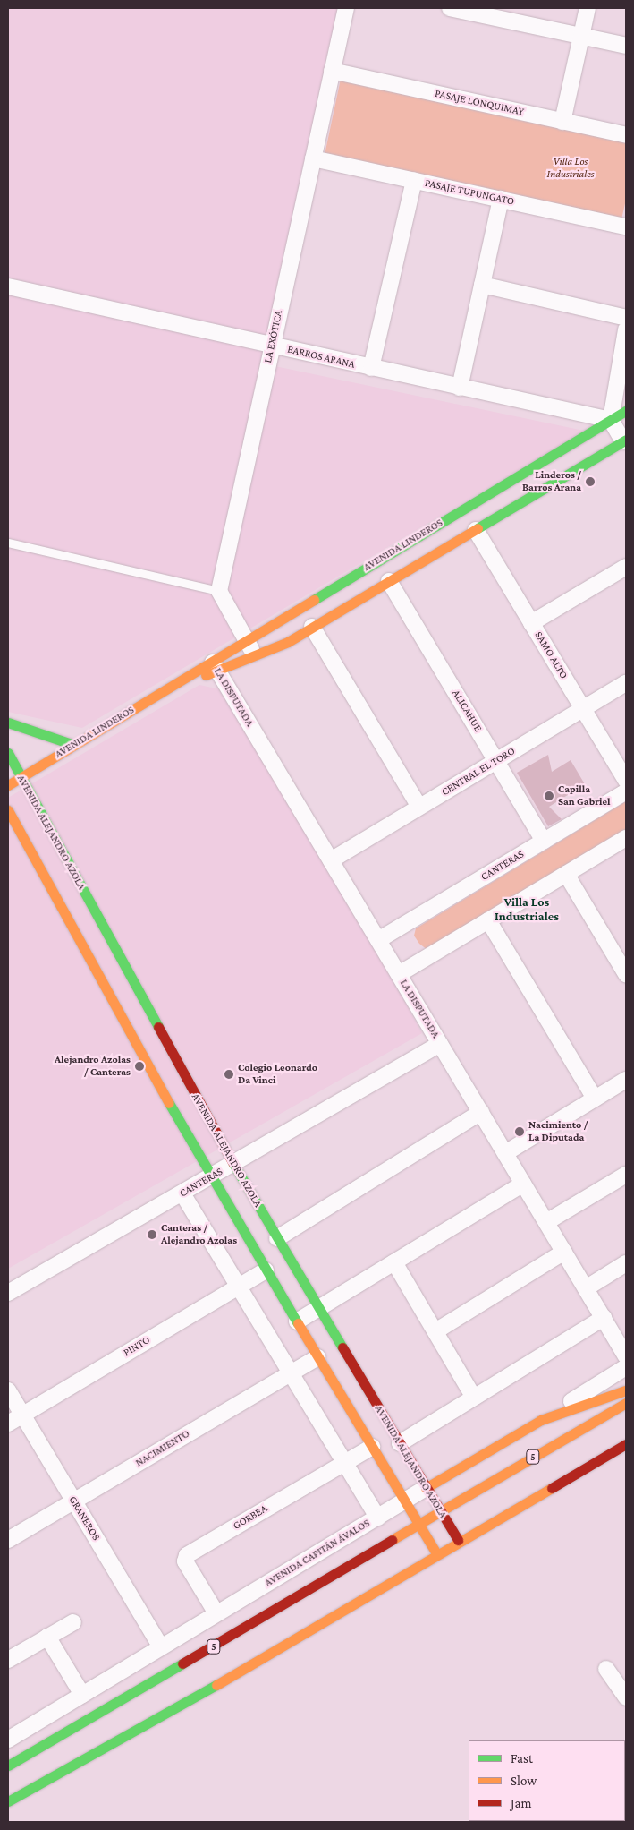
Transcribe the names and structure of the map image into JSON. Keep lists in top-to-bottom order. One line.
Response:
{"streets":{"main road":["AVENIDA LINDEROS","AVENIDA ALEJANDRO AZOLA","5","AVENIDA CAPITÁN ÁVALOS"],"street":["PASAJE LONQUIMAY","PASAJE TUPUNGATO","LA EXÓTICA","BARROS ARANA","SAMO ALTO","LA DISPUTADA","ALICAHUE","CENTRAL EL TORO","CANTERAS","PINTO","NACIMIENTO","GORBEA","GRANEROS"]},"crossings":[["PASAJE LONQUIMAY","LA EXÓTICA"],["PASAJE TUPUNGATO","LA EXÓTICA"],["LA EXÓTICA","BARROS ARANA"],["BARROS ARANA","AVENIDA LINDEROS"],["AVENIDA LINDEROS","SAMO ALTO"],["AVENIDA LINDEROS","LA DISPUTADA"],["AVENIDA LINDEROS","ALICAHUE"],["AVENIDA LINDEROS","AVENIDA ALEJANDRO AZOLA"],["SAMO ALTO","CENTRAL EL TORO"],["LA DISPUTADA","CENTRAL EL TORO"],["LA DISPUTADA","CANTERAS"],["ALICAHUE","CENTRAL EL TORO"],["ALICAHUE","CANTERAS"],["AVENIDA ALEJANDRO AZOLA","CANTERAS"],["AVENIDA ALEJANDRO AZOLA","5"],["AVENIDA ALEJANDRO AZOLA","AVENIDA CAPITÁN ÁVALOS"],["PINTO","GRANEROS"],["NACIMIENTO","GRANEROS"],["GORBEA","AVENIDA CAPITÁN ÁVALOS"],["GRANEROS","AVENIDA CAPITÁN ÁVALOS"]],"districts":["Villa Los Industriales"],"parks":["Villa Los Industriales"],"places":["Linderos / Barros Arana","Capilla San Gabriel","Alejandro Azolas / Canteras","Colegio Leonardo Da Vinci","Nacimiento / La Diputada","Canteras / Alejandro Azolas"],"legend":["Fast","Slow","Jam"]}
